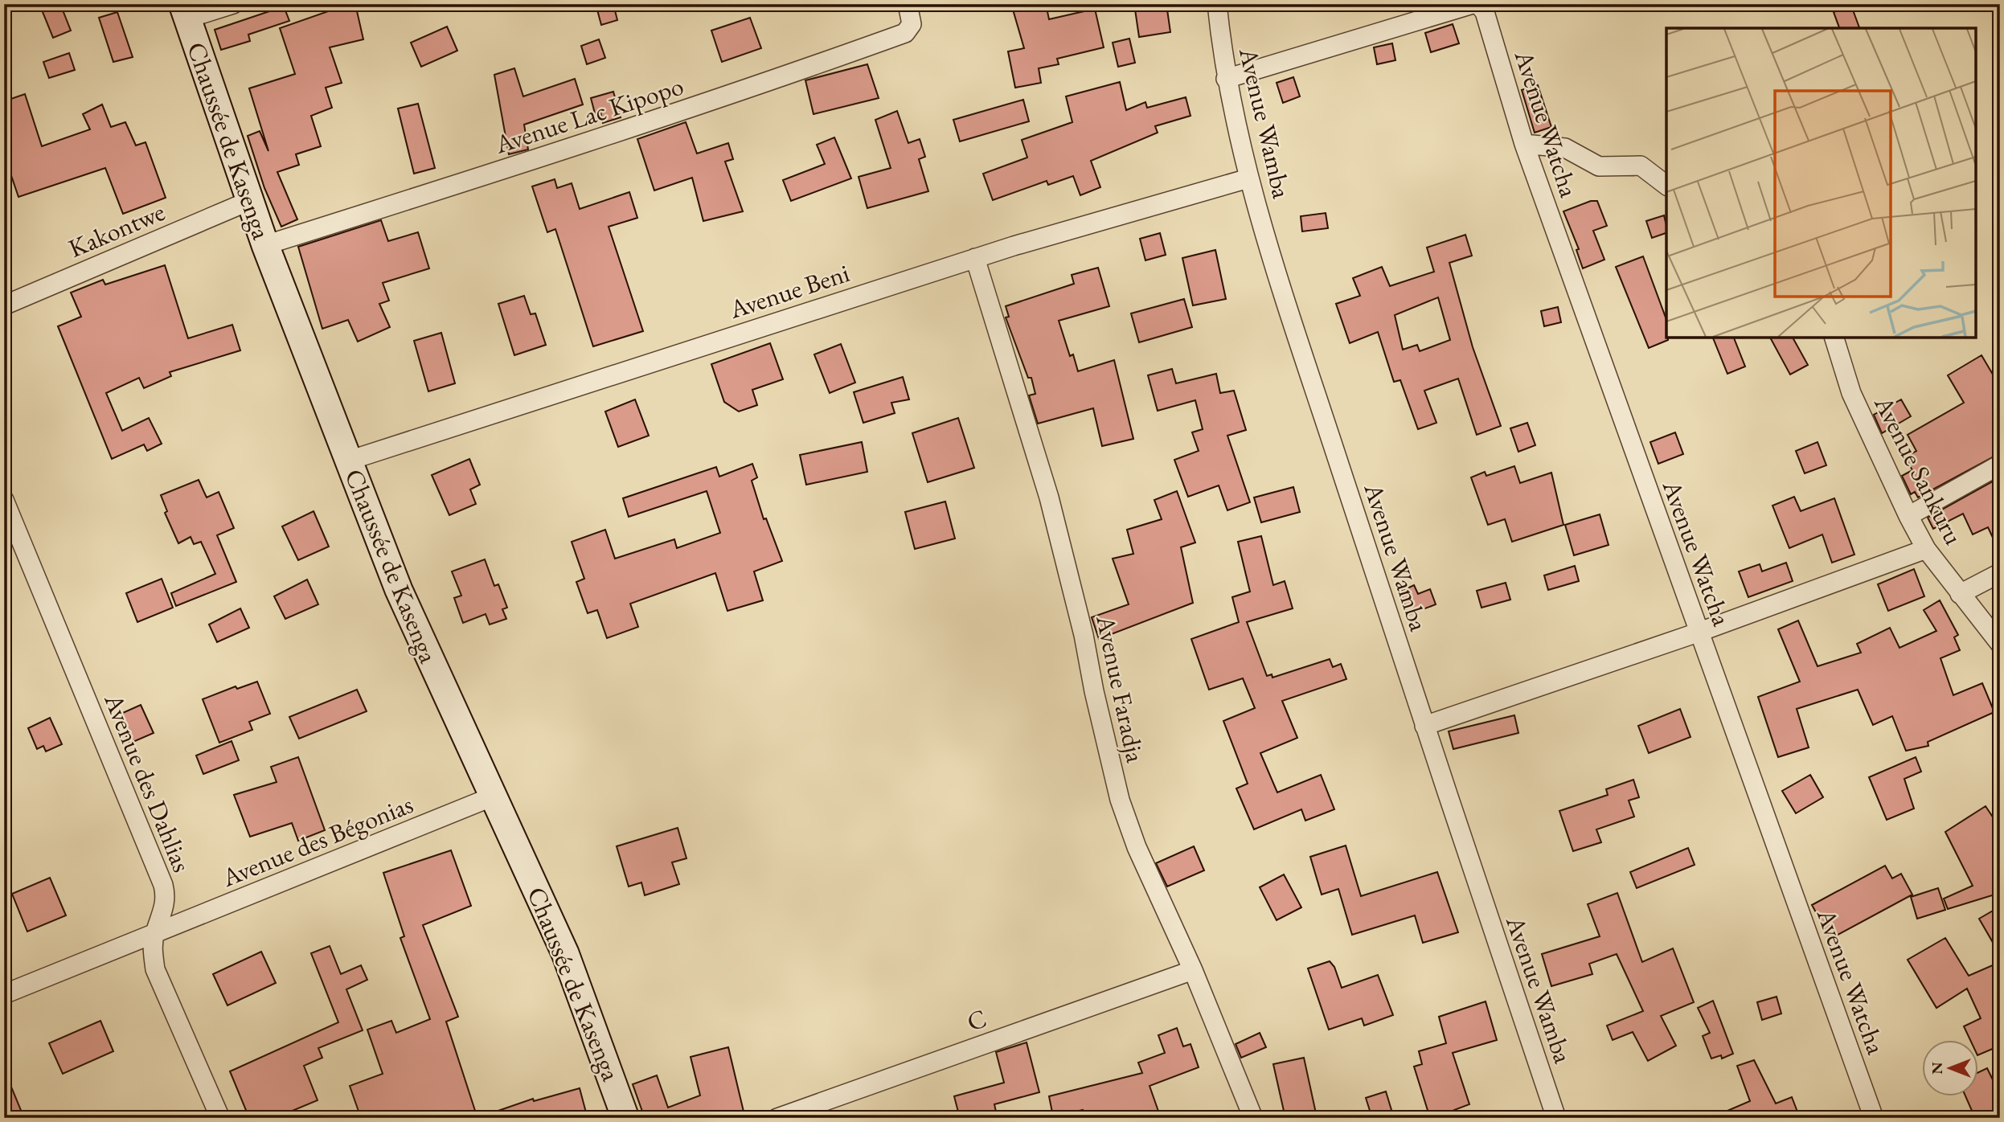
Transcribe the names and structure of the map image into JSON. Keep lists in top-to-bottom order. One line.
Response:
{"streets":{"main road":["Chaussée de Kasenga"],"street":["Avenue Lac Kipopo","Avenue Wamba","Avenue Watcha","Kakontwe","Avenue Beni","Avenue Sankuru","Avenue Faradja","Avenue des Dahlias","Avenue des Bégonias","C"]},"crossings":[["Avenue Lac Kipopo","Chaussée de Kasenga"],["Avenue Wamba","Avenue Beni"],["Chaussée de Kasenga","Kakontwe"],["Chaussée de Kasenga","Avenue Beni"],["Chaussée de Kasenga","Avenue des Bégonias"],["Avenue Beni","Avenue Faradja"],["Avenue Faradja","C"],["Avenue des Dahlias","Avenue des Bégonias"]],"north":"left"}
